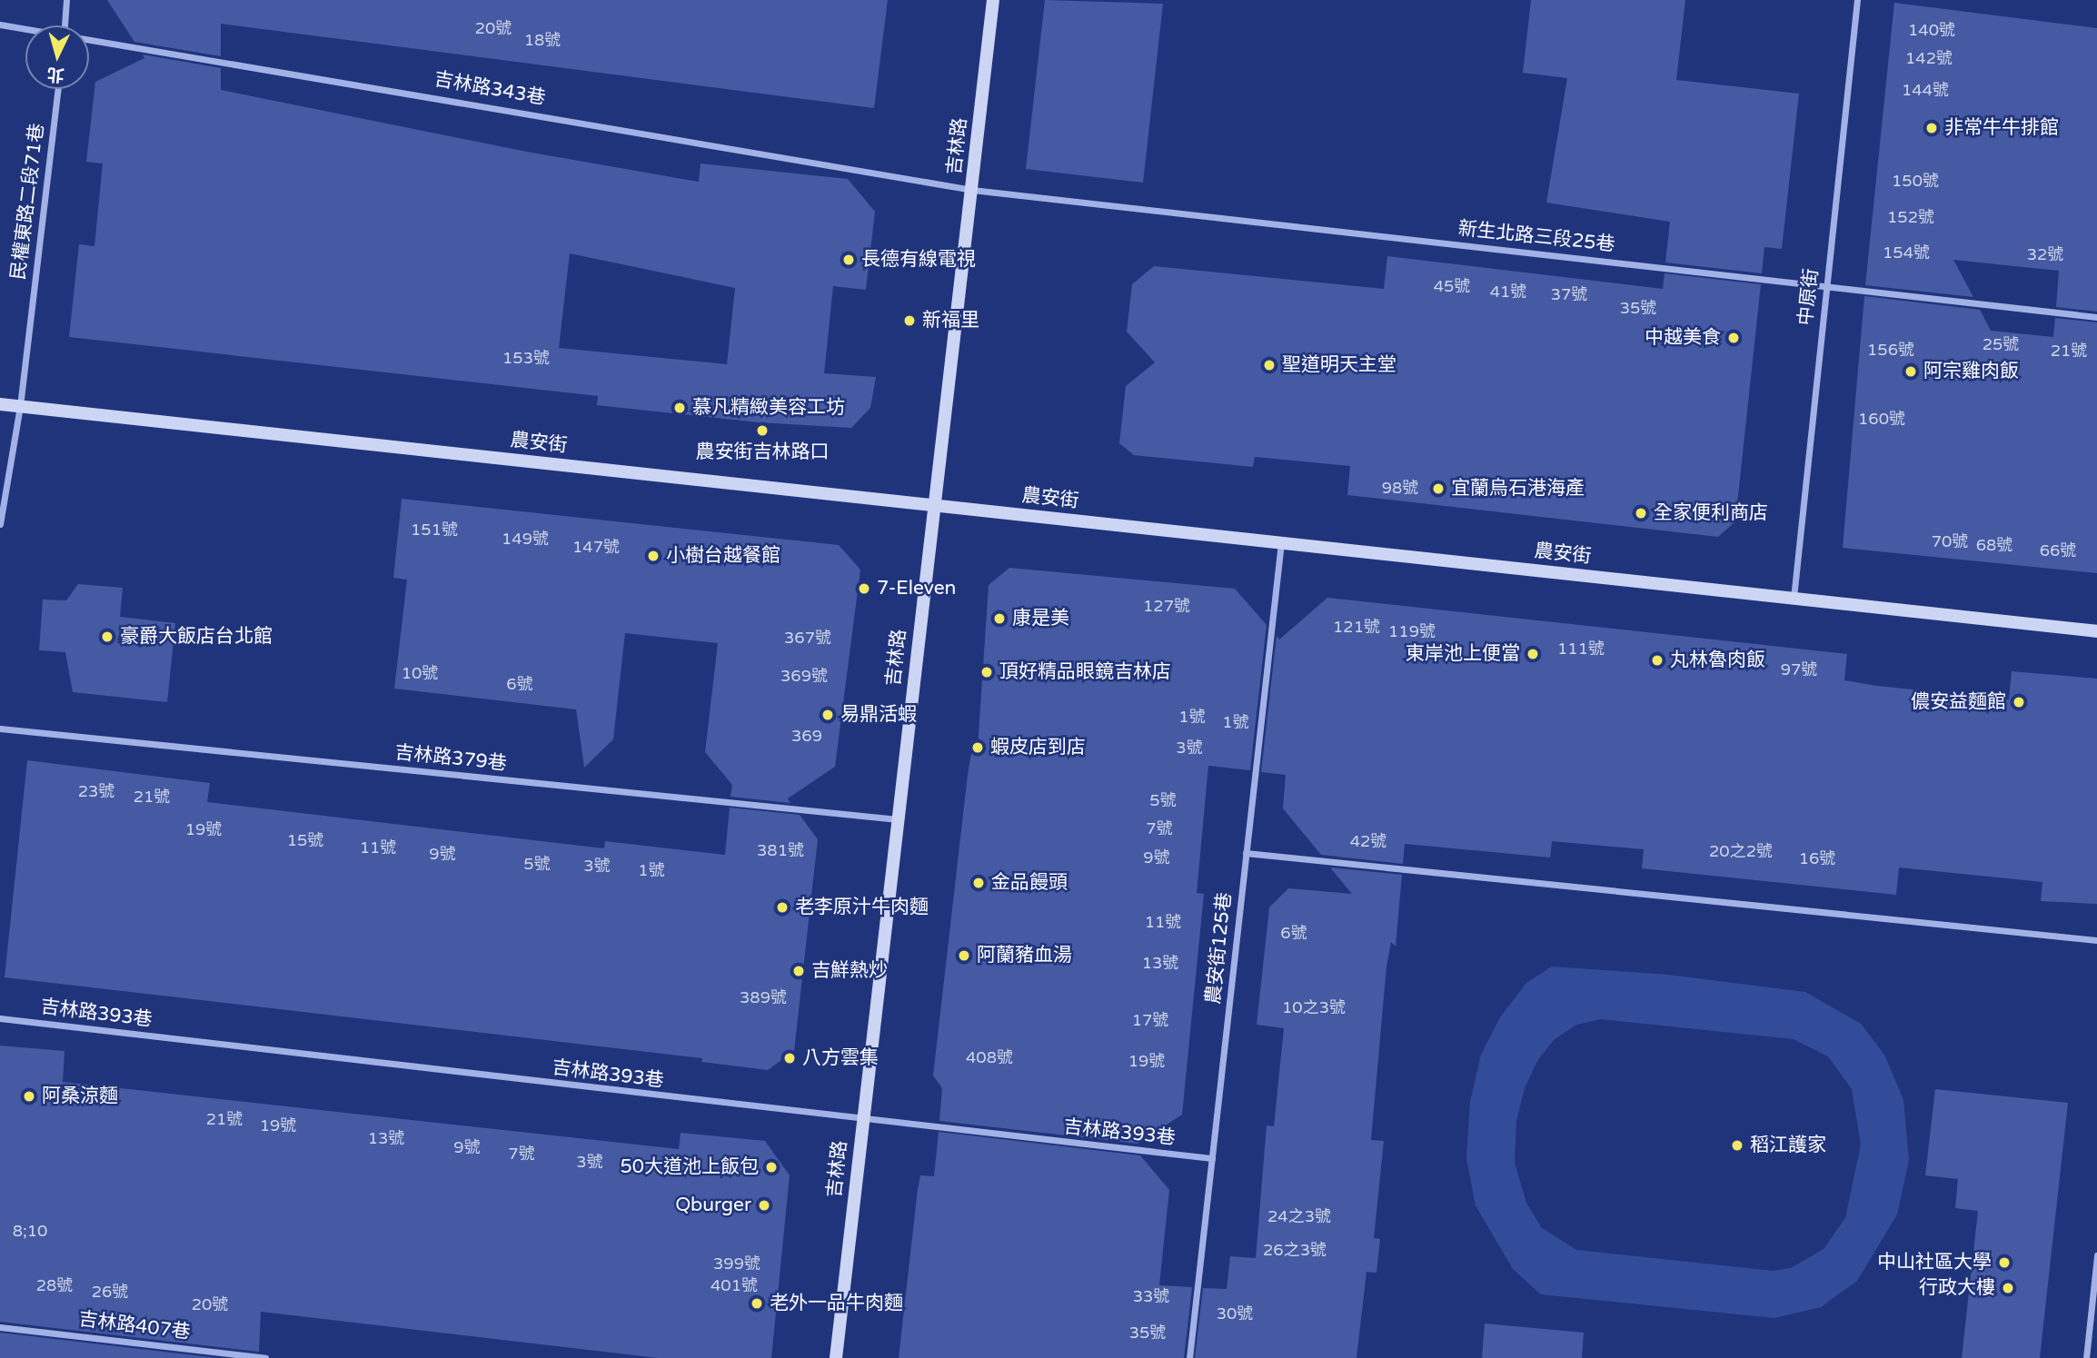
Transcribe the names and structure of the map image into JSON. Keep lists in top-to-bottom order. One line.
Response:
{"streets":{"street":["吉林路343巷","吉林路","民權東路二段71巷","新生北路三段25巷","中原街","農安街","吉林路379巷","農安街125巷","吉林路393巷","吉林路407巷"]},"crossings":[["吉林路343巷","吉林路"],["吉林路343巷","新生北路三段25巷"],["吉林路","新生北路三段25巷"],["吉林路","農安街"],["吉林路","吉林路379巷"],["吉林路","吉林路393巷"],["民權東路二段71巷","農安街"],["新生北路三段25巷","中原街"],["中原街","農安街"],["農安街","農安街125巷"],["農安街125巷","吉林路393巷"]],"places":["非常牛牛排館","長德有線電視","新福里","中越美食","聖道明天主堂","阿宗雞肉飯","慕凡精緻美容工坊","農安街吉林路口","宜蘭烏石港海產","全家便利商店","小樹台越餐館","7-Eleven","康是美","豪爵大飯店台北館","東岸池上便當","丸林魯肉飯","頂好精品眼鏡吉林店","儂安益麵館","易鼎活蝦","蝦皮店到店","金品饅頭","老李原汁牛肉麵","阿蘭豬血湯","吉鮮熱炒","八方雲集","阿桑涼麵","稻江護家","50大道池上飯包","Qburger","中山社區大學","行政大樓","老外一品牛肉麵"],"house_numbers":["20號","140號","18號","142號","144號","150號","152號","154號","32號","45號","41號","37號","35號","25號","156號","21號","153號","160號","98號","151號","149號","70號","68號","147號","66號","127號","121號","119號","367號","111號","97號","10號","369號","6號","1號","1號","369","3號","23號","21號","5號","7號","19號","15號","42號","11號","381號","20之2號","9號","9號","16號","5號","3號","1號","11號","6號","13號","389號","10之3號","17號","408號","19號","21號","19號","13號","9號","7號","3號","24之3號","8;10","26之3號","399號","28號","401號","26號","33號","20號","30號","35號"],"north":"bottom"}
